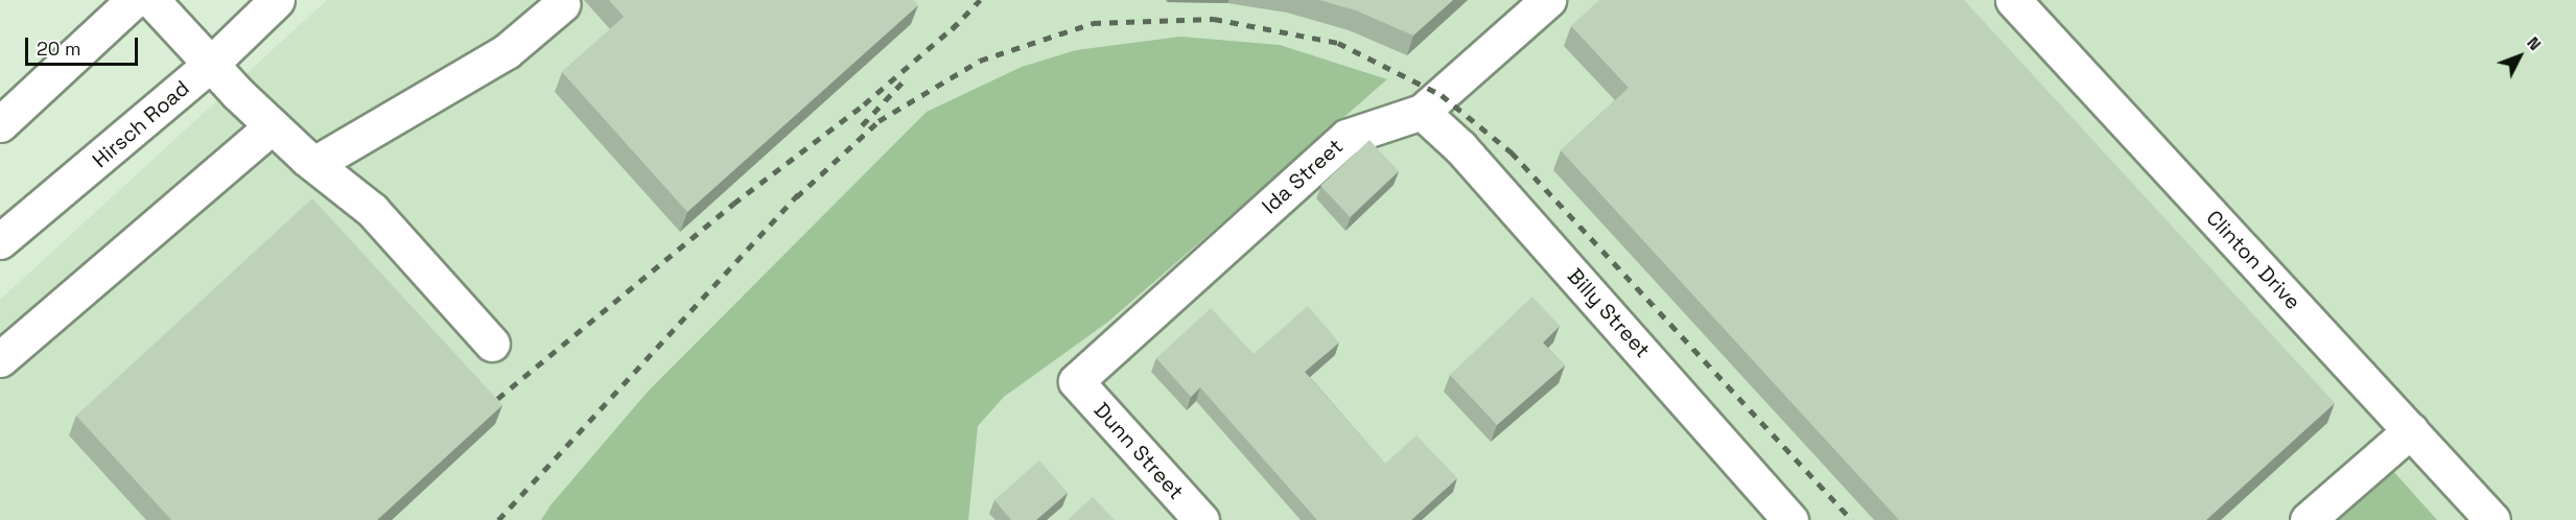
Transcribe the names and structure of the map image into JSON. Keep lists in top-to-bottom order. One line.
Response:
{"streets":{"street":["Hirsch Road","Ida Street","Clinton Drive","Billy Street","Dunn Street"]},"crossings":[["Ida Street","Billy Street"],["Ida Street","Dunn Street"]],"scale_bar":"20 m","north":"top right"}
